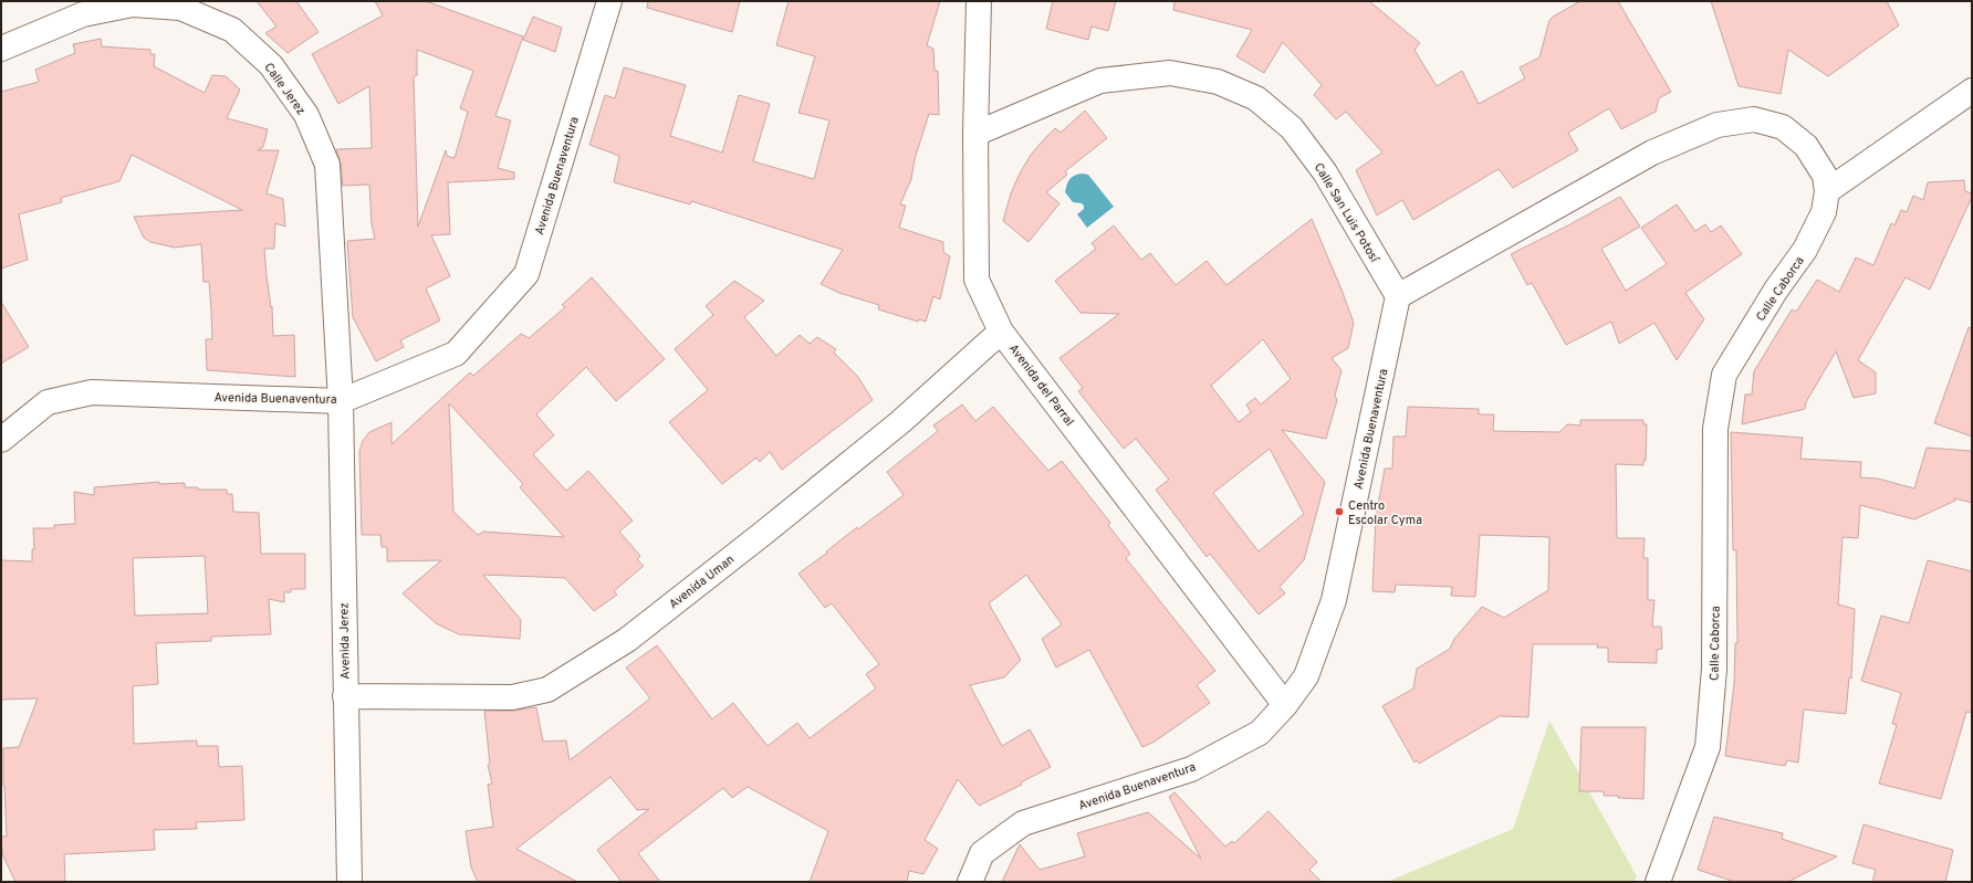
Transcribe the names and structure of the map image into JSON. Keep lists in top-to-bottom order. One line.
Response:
{"streets":{"street":["Calle Jerez","Avenida Buenaventura","Calle San Luis Potosí","Calle Caborca","Avenida del Parral","Avenida Uman","Avenida Jerez"]},"crossings":[["Calle Jerez","Avenida Buenaventura"],["Calle Jerez","Avenida Jerez"],["Avenida Buenaventura","Calle San Luis Potosí"],["Avenida Buenaventura","Calle Caborca"],["Avenida Buenaventura","Avenida del Parral"],["Avenida Buenaventura","Avenida Jerez"],["Calle San Luis Potosí","Calle Caborca"],["Calle San Luis Potosí","Avenida del Parral"],["Avenida del Parral","Avenida Uman"],["Avenida Uman","Avenida Jerez"]],"places":["Centro Escolar Cyma"]}
